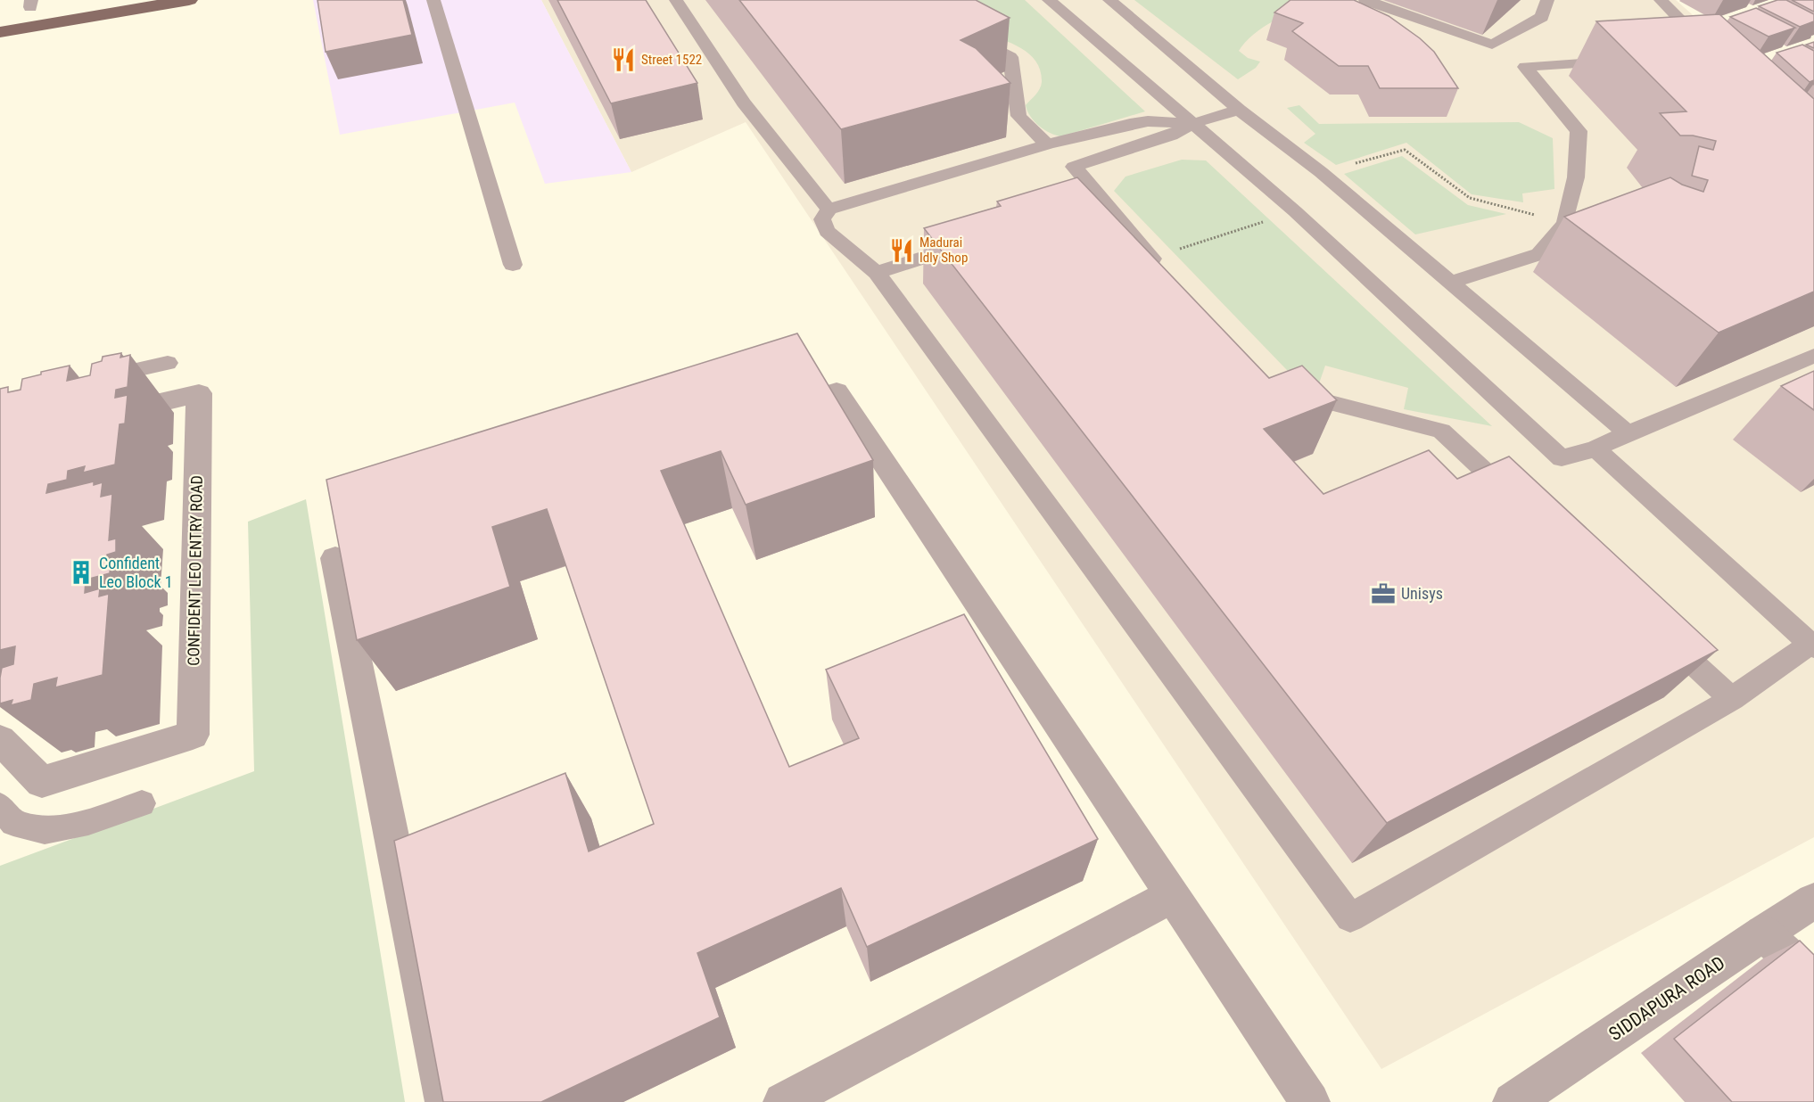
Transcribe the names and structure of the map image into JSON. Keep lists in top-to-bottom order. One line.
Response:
{"streets":{"street":["CONFIDENT LEO ENTRY ROAD","SIDDAPURA ROAD"]},"places":{"restaurant":["Street 1522","Madurai Idly Shop"],"building":["Confident Leo Block 1"],"office":["Unisys"]}}
